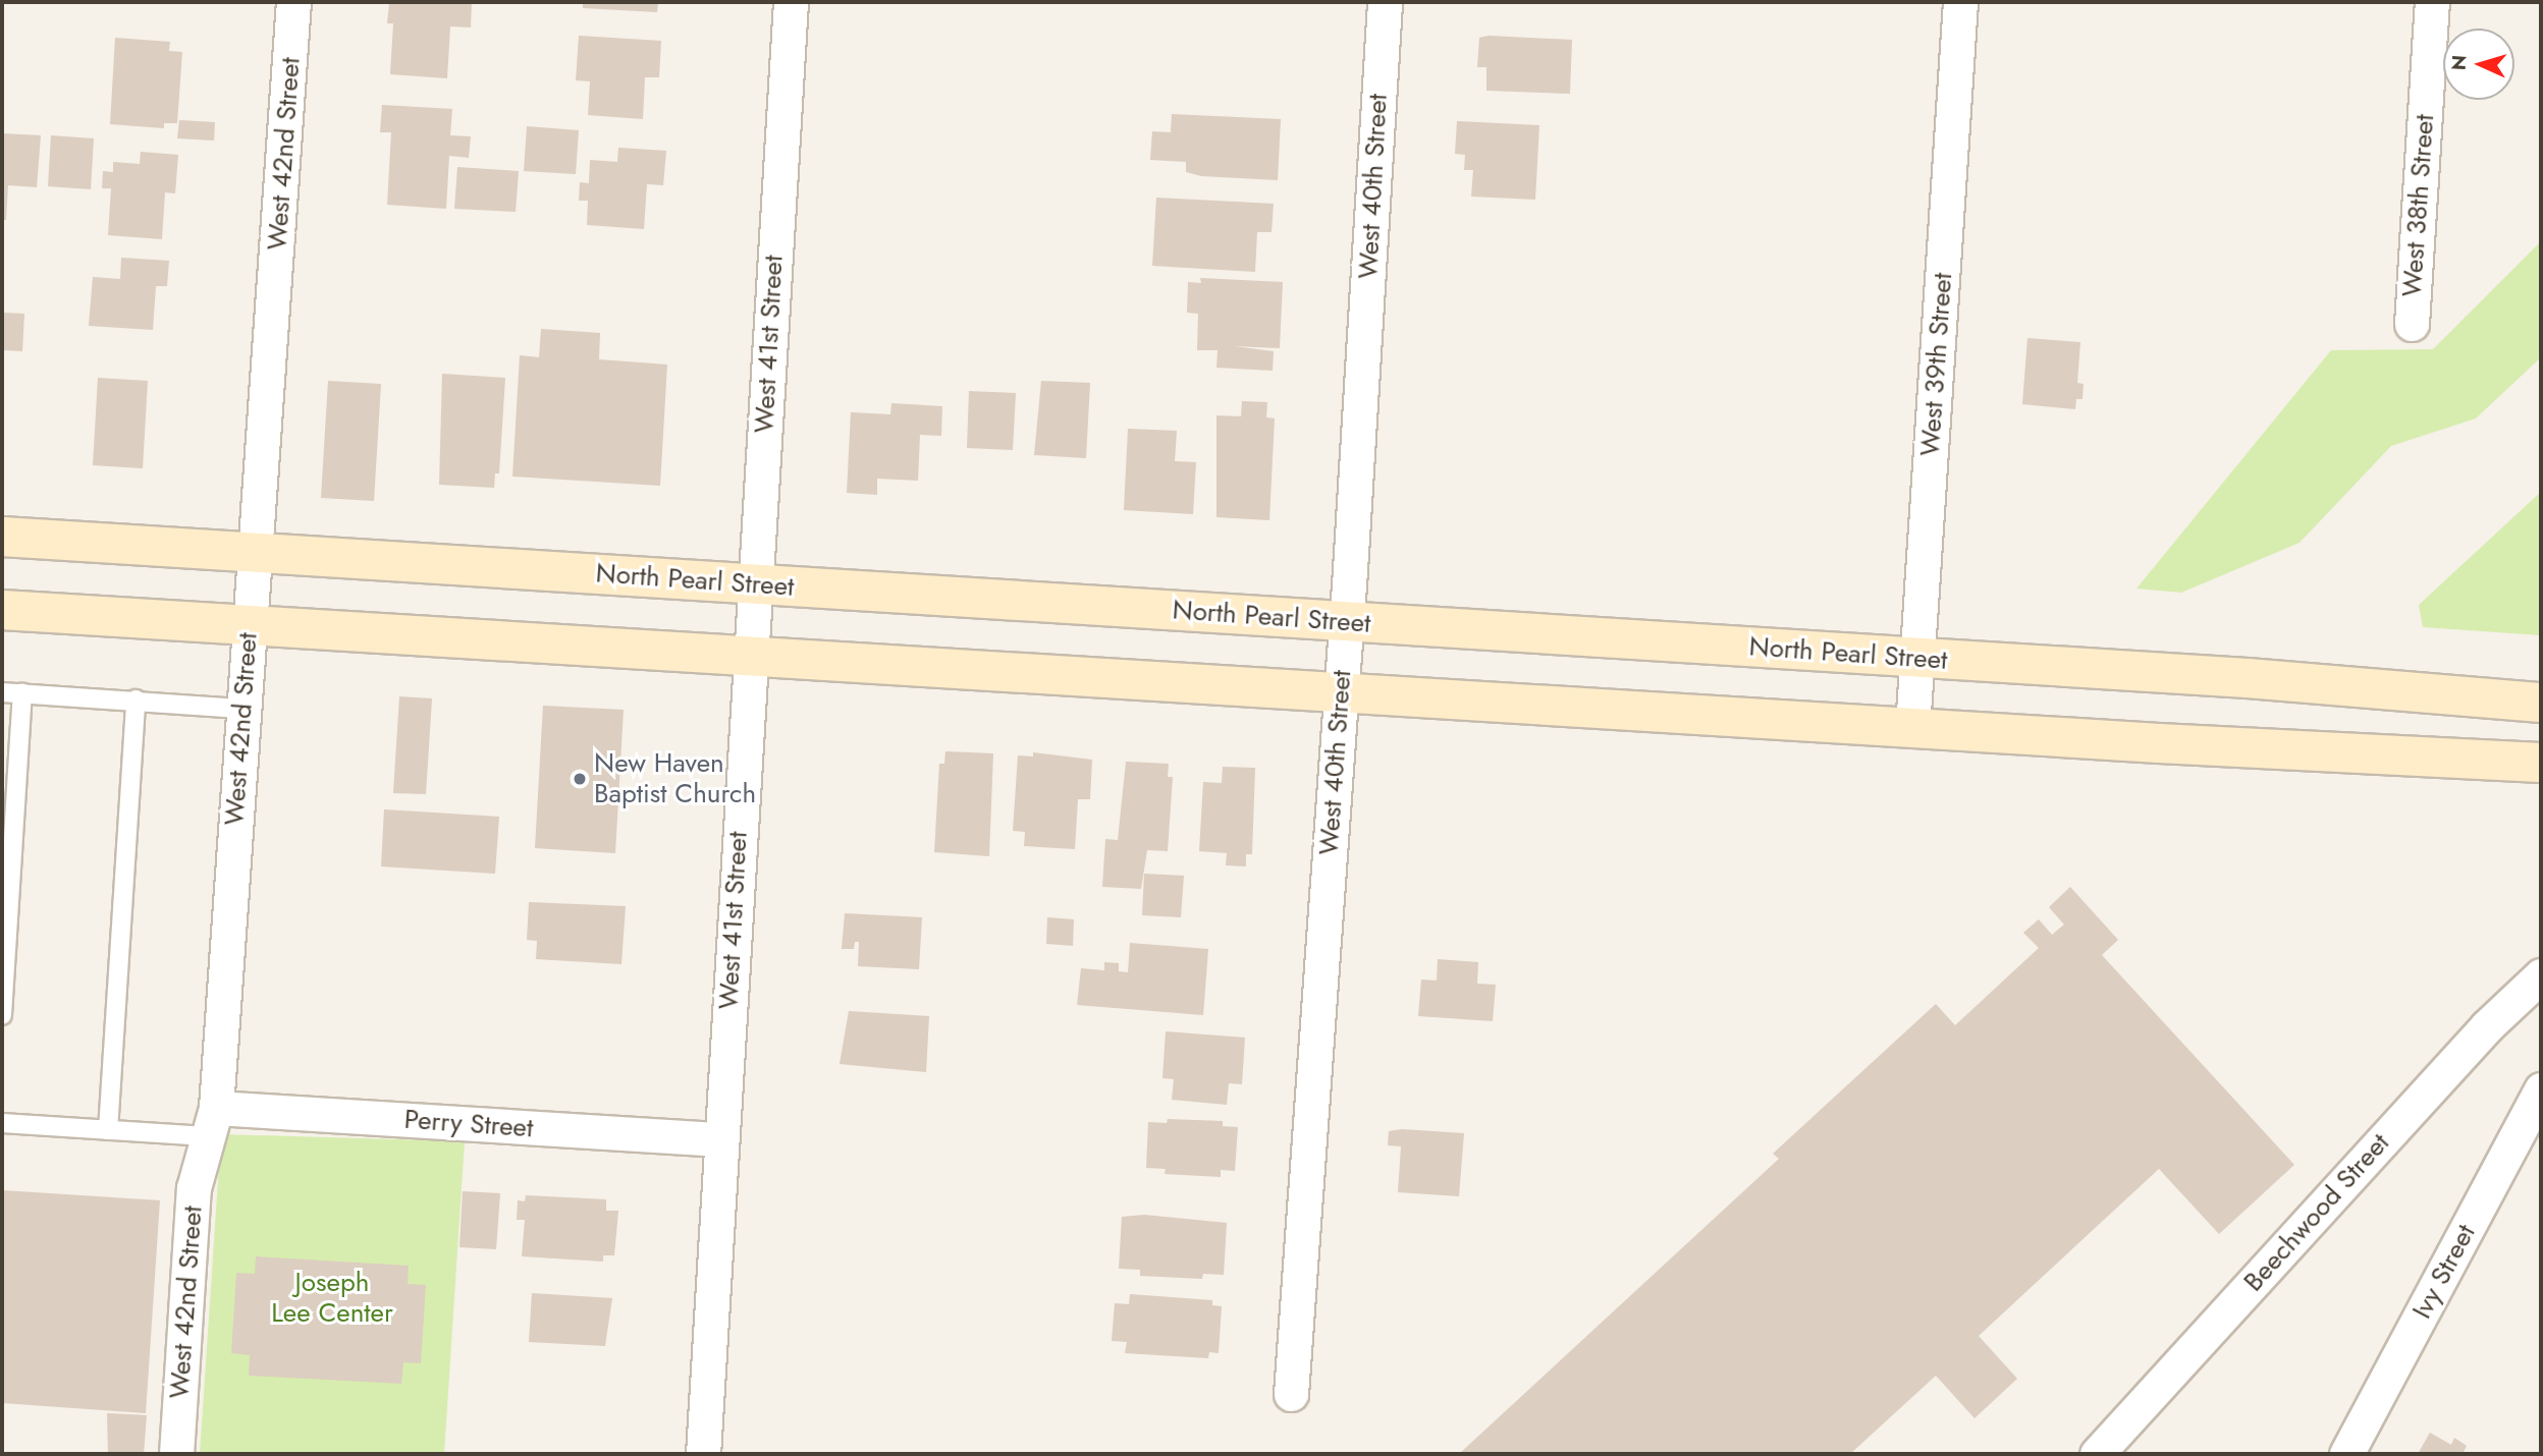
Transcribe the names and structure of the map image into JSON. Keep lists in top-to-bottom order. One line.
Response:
{"streets":{"street":["West 42nd Street","West 40th Street","West 38th Street","West 41st Street","West 39th Street","North Pearl Street","Perry Street","Beechwood Street","Ivy Street"]},"crossings":[["West 42nd Street","North Pearl Street"],["West 42nd Street","Perry Street"],["West 40th Street","North Pearl Street"],["West 41st Street","North Pearl Street"],["West 41st Street","Perry Street"],["West 39th Street","North Pearl Street"]],"parks":["Joseph Lee Center"],"places":["New Haven Baptist Church"],"north":"left"}
